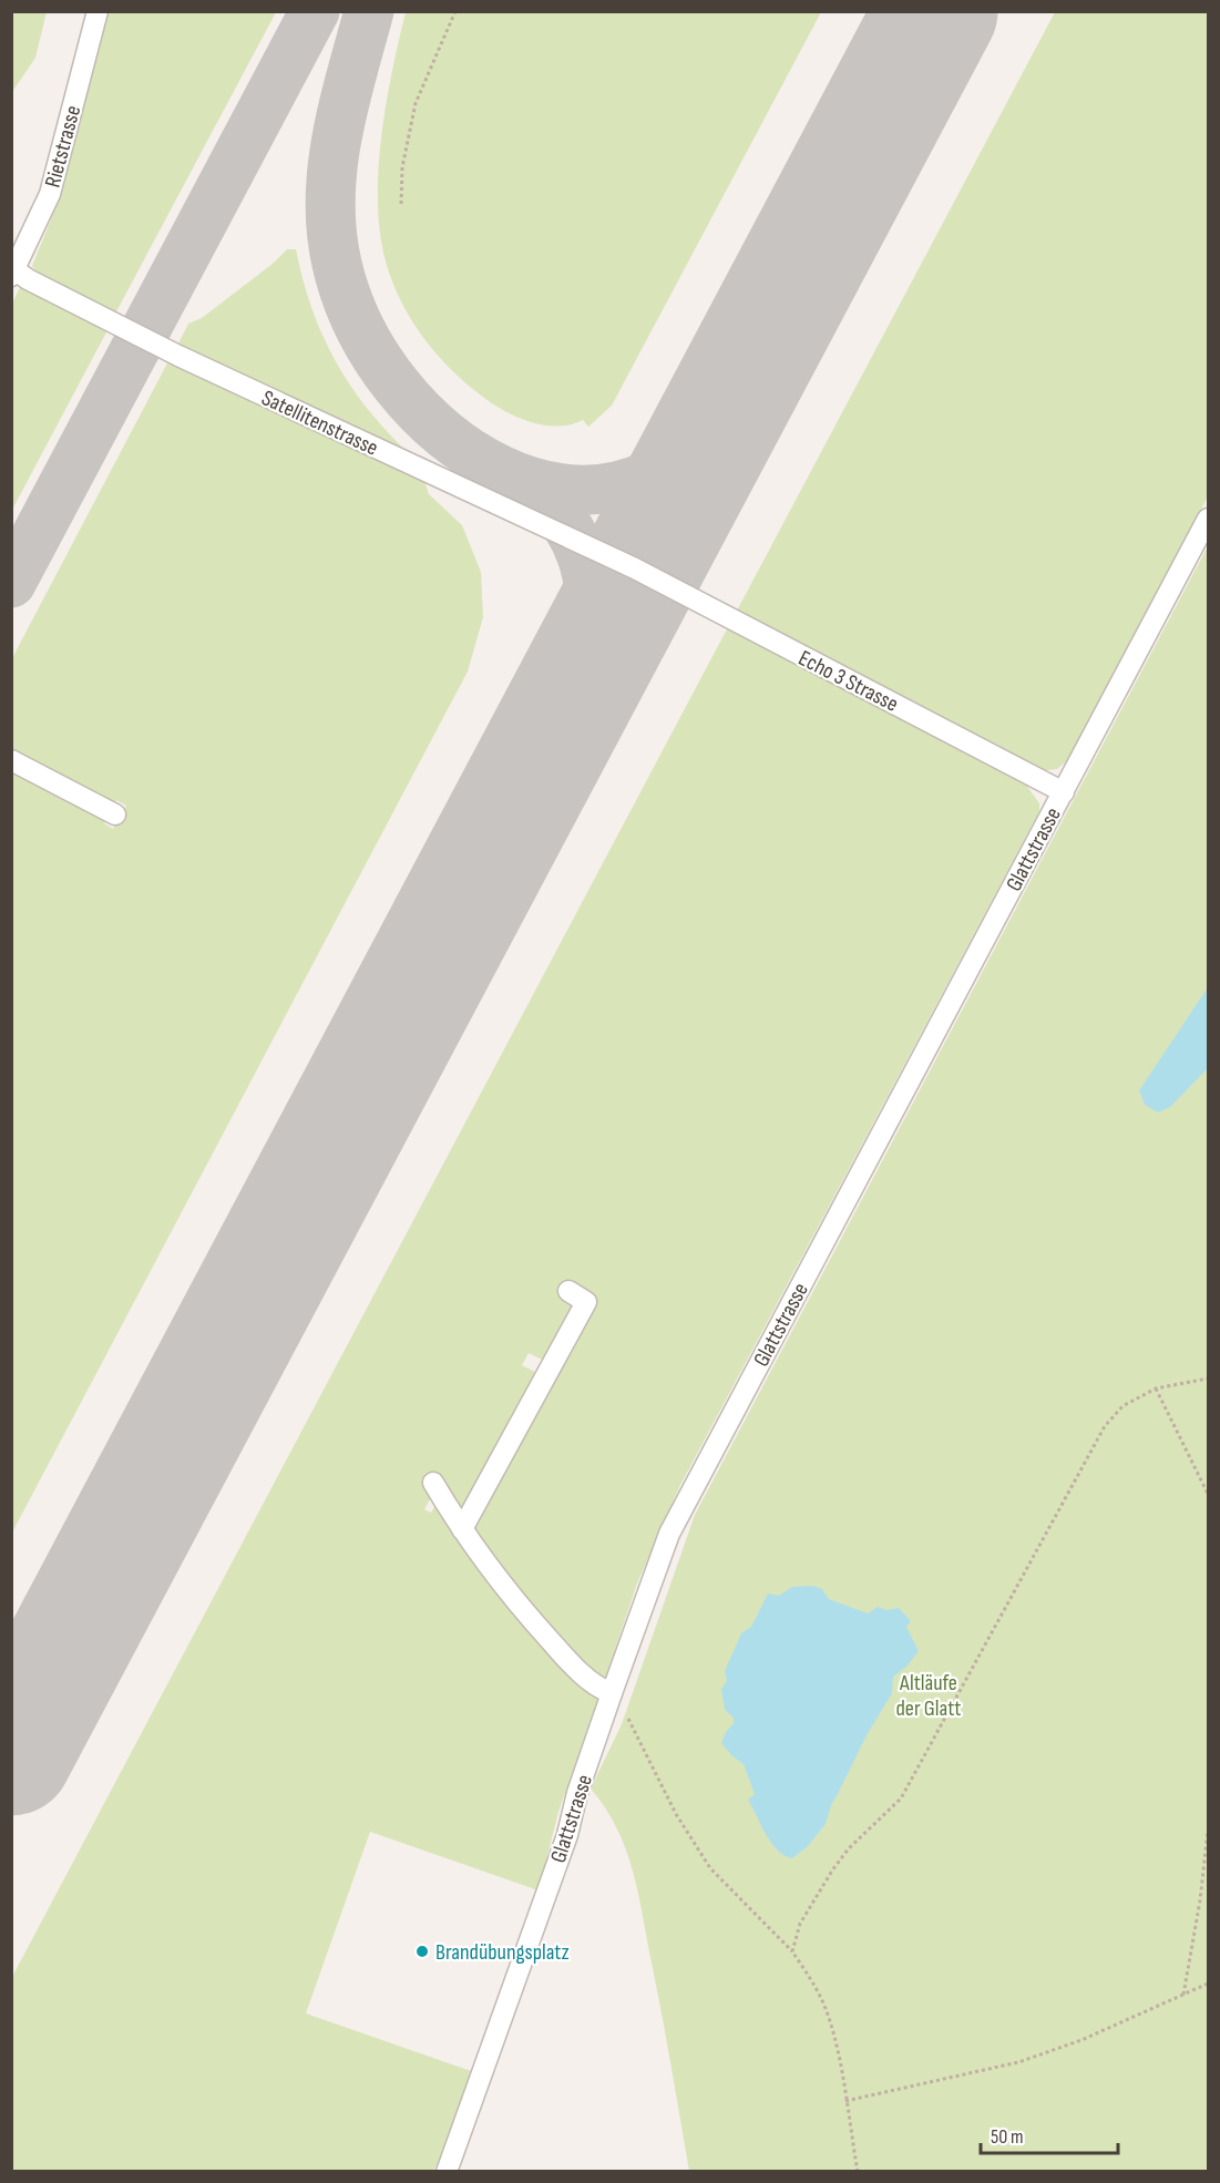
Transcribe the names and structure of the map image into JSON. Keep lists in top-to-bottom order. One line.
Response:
{"streets":{"lane":["Rietstrasse","Satellitenstrasse","Echo 3 Strasse","Glattstrasse"]},"crossings":[["Rietstrasse","Satellitenstrasse"],["Satellitenstrasse","Echo 3 Strasse"],["Echo 3 Strasse","Glattstrasse"]],"parks":["Altläufe der Glatt"],"places":["Brandübungsplatz"],"scale_bar":"50 m"}
